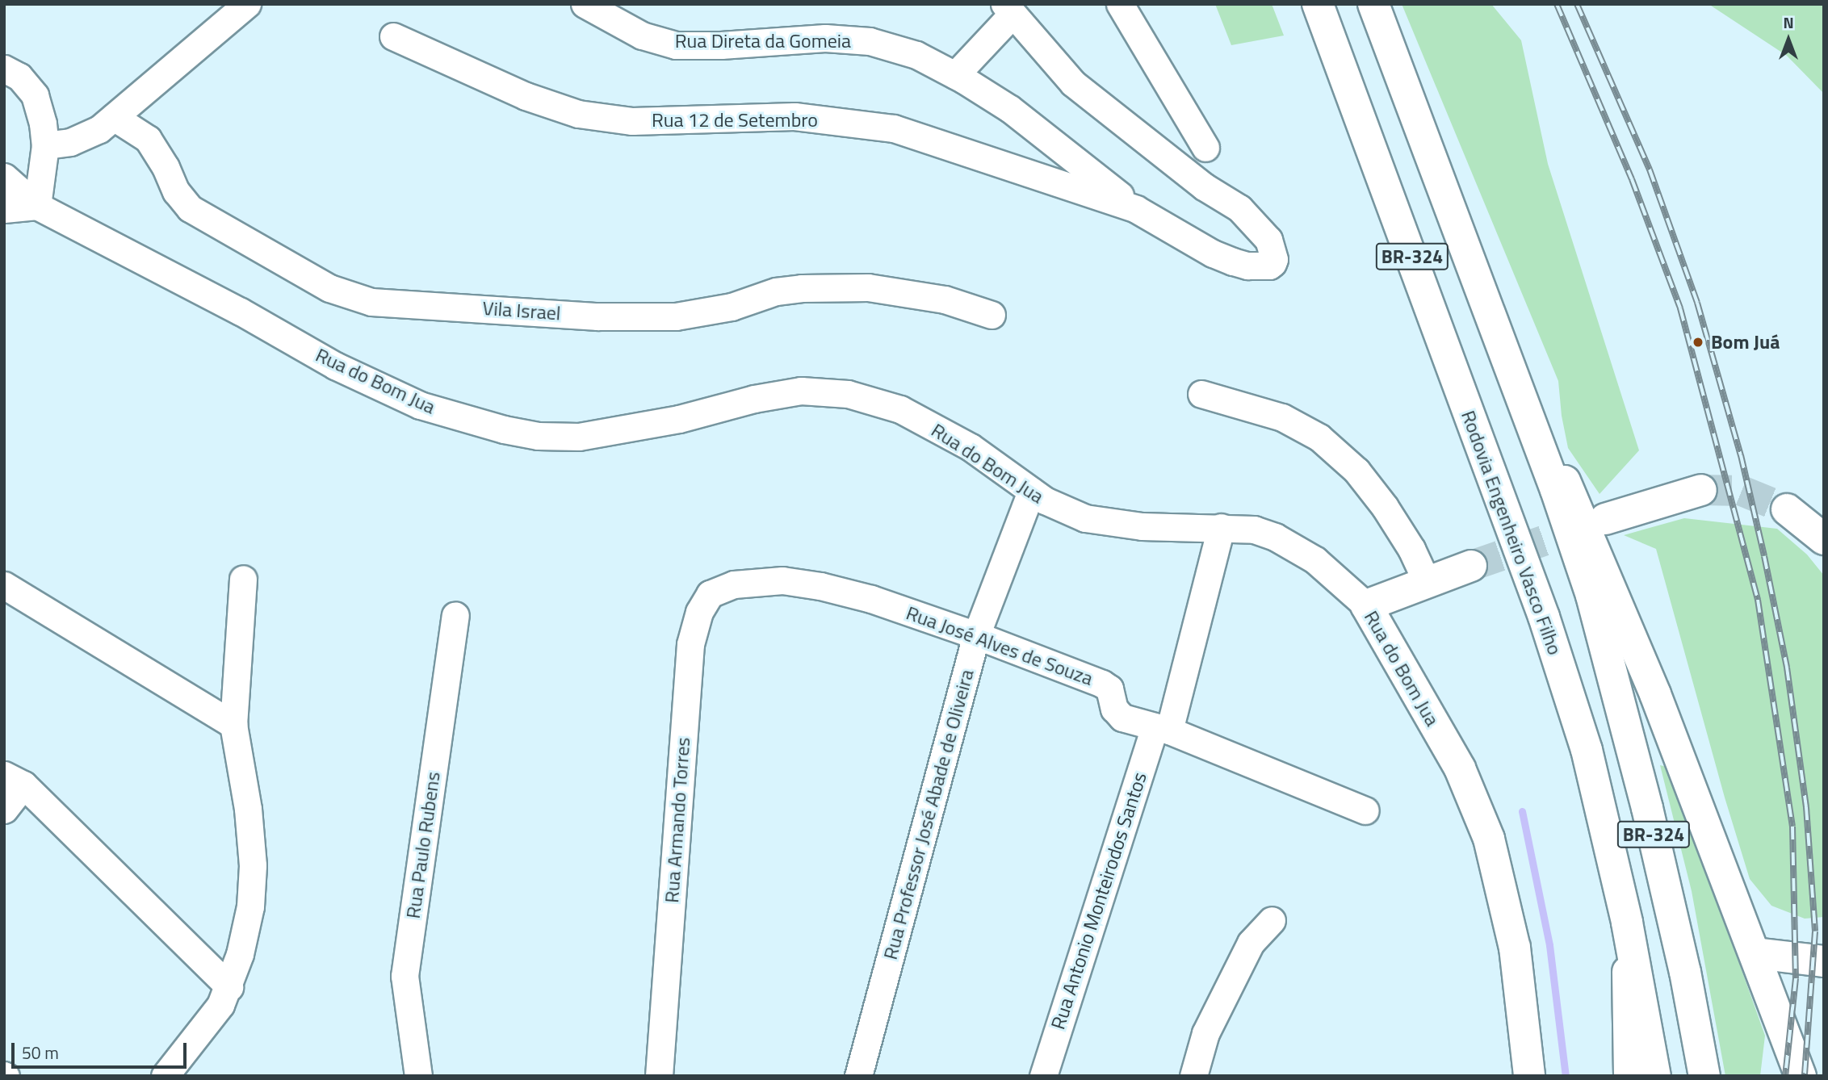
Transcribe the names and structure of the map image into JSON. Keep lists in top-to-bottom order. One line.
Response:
{"streets":{"main road":["BR-324","Rua do Bom Jua","Rodovia Engenheiro Vasco Filho"],"street":["Rua Direta da Gomeia","Rua 12 de Setembro","Vila Israel","Rua José Alves de Souza","Rua Professor José Abade de Oliveira","Rua Armando Torres","Rua Paulo Rubens","Rua Antonio Monteirodos Santos"]},"crossings":[["Rua Direta da Gomeia","Rua 12 de Setembro"],["Rua do Bom Jua","Rua Professor José Abade de Oliveira"],["Rua do Bom Jua","Rua Antonio Monteirodos Santos"],["Rua José Alves de Souza","Rua Professor José Abade de Oliveira"],["Rua José Alves de Souza","Rua Armando Torres"],["Rua José Alves de Souza","Rua Antonio Monteirodos Santos"]],"places":["Bom Juá"],"scale_bar":"50 m","north":"top"}
